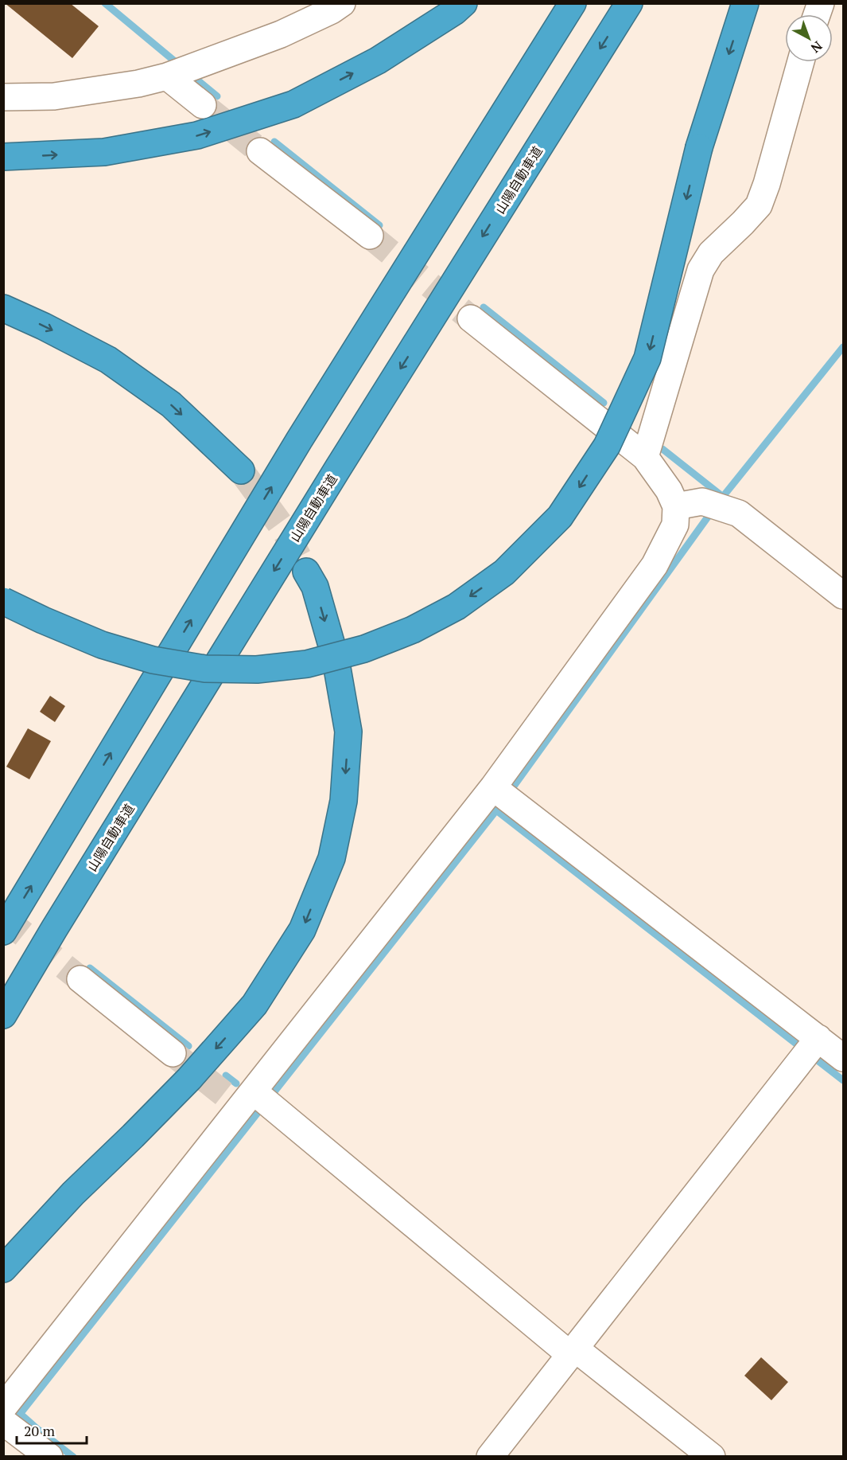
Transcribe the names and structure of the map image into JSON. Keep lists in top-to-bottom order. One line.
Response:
{"streets":{"highway":["山陽自動車道"]},"scale_bar":"20 m","north":"bottom right"}
